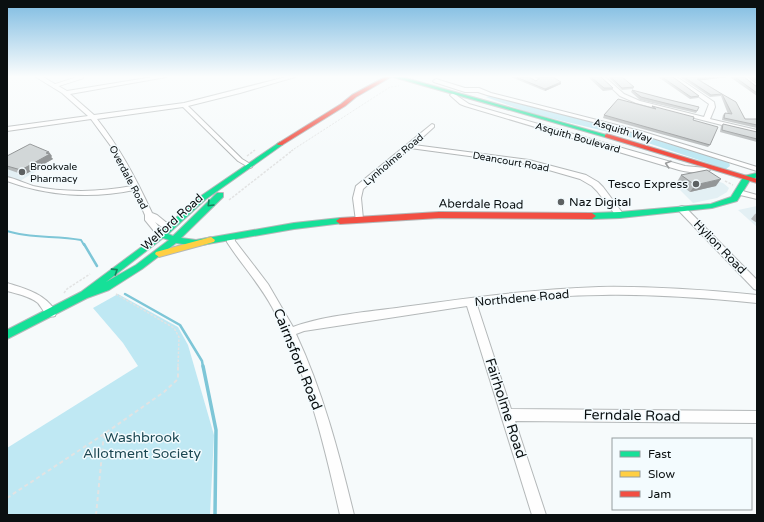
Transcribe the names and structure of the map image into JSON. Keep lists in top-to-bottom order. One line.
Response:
{"streets":{"main road":["Asquith Way","Aberdale Road","Welford Road"],"street":["Asquith Boulevard","Lynholme Road","Deancourt Road","Overdale Road","Hylion Road","Northdene Road","Cairnsford Road","Fairholme Road","Ferndale Road"]},"crossings":[["Asquith Way","Asquith Boulevard"],["Asquith Way","Aberdale Road"],["Lynholme Road","Deancourt Road"],["Lynholme Road","Aberdale Road"],["Deancourt Road","Aberdale Road"],["Overdale Road","Welford Road"],["Aberdale Road","Welford Road"],["Aberdale Road","Hylion Road"],["Aberdale Road","Cairnsford Road"],["Northdene Road","Cairnsford Road"],["Northdene Road","Fairholme Road"],["Fairholme Road","Ferndale Road"]],"parks":["Washbrook Allotment Society"],"places":["Brookvale Pharmacy","Tesco Express","Naz Digital"],"legend":["Fast","Slow","Jam"]}
